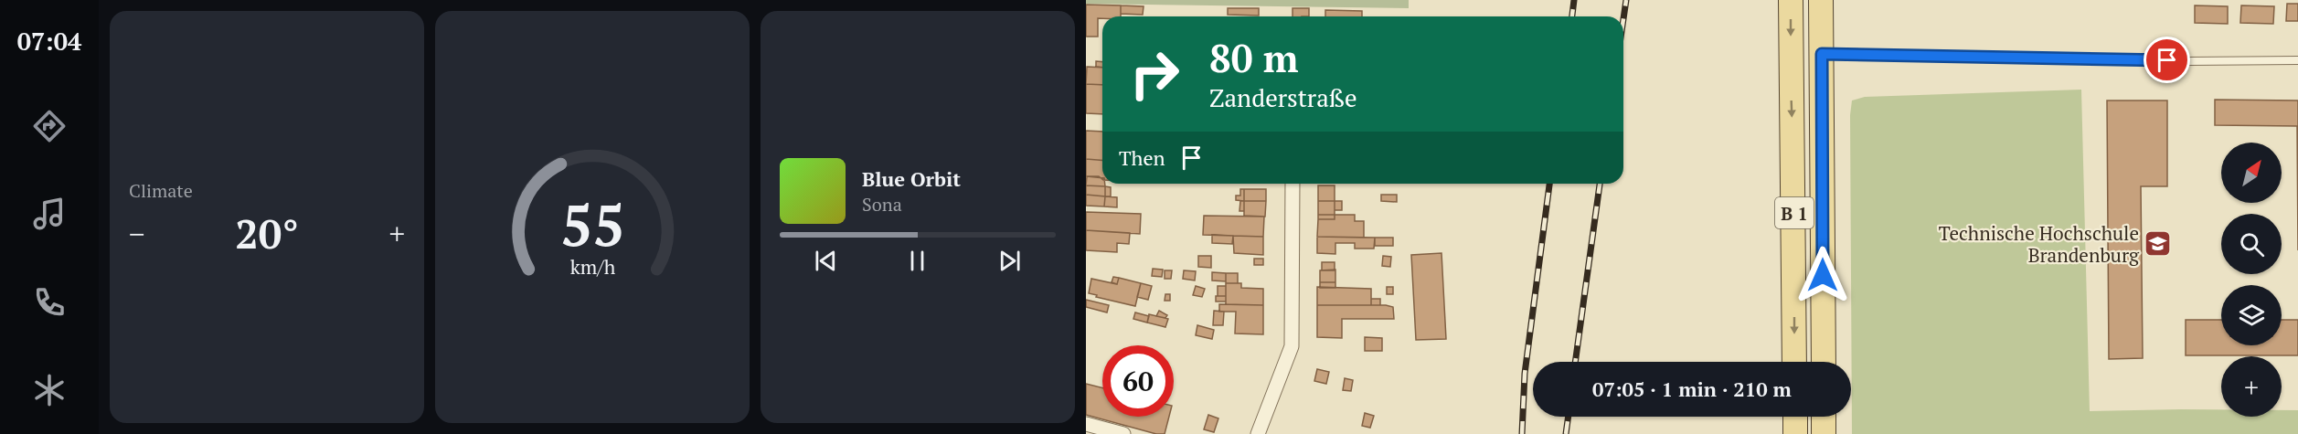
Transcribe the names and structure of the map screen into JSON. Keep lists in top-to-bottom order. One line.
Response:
{"streets":{"main road":["B 1"]},"places":{"school or university":["Technische Hochschule Brandenburg"]},"north":"top right","page":{"tabs":"07:04","tile":"Climate","turn":["80 m","Zanderstraße"],"then":"Then","map_buttons":"+","song":["Blue Orbit","Sona"],"heat":["−","20°","+"],"limit":"60","trip":"07:05 · 1 min · 210 m","gauge":["55","km/h"]}}
